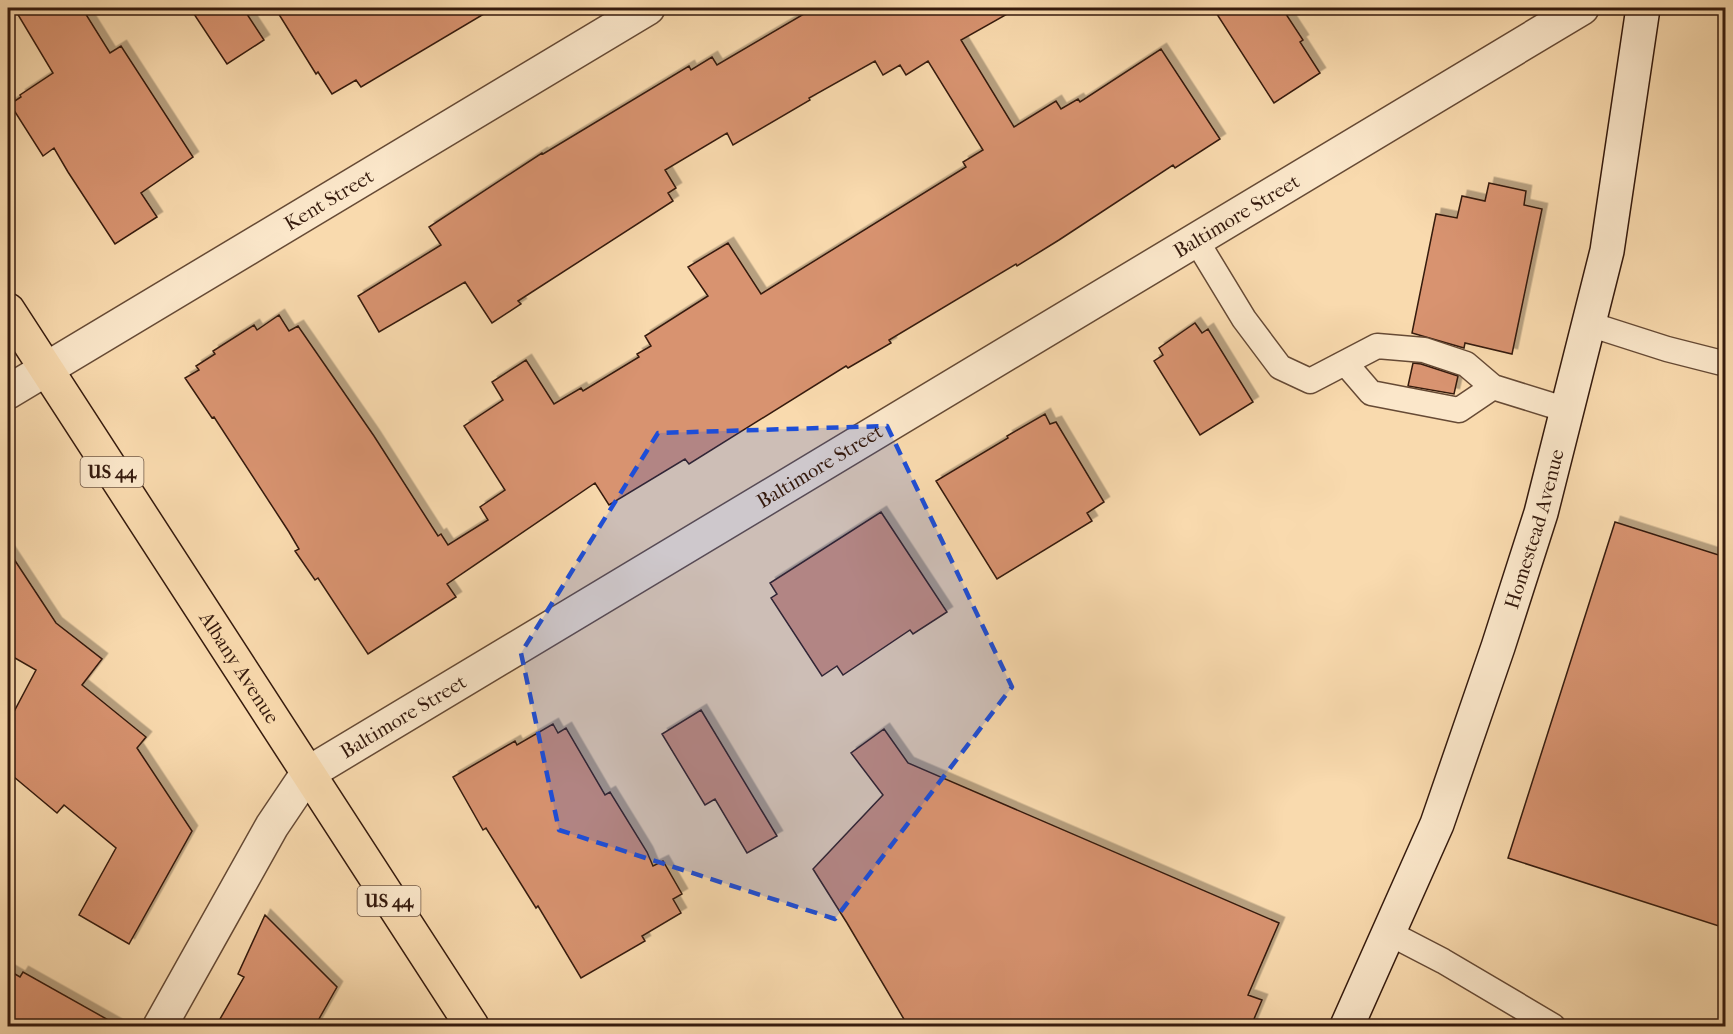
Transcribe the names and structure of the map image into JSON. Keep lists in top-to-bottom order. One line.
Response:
{"streets":{"highway":["US 44","Albany Avenue"],"street":["Kent Street","Baltimore Street","Homestead Avenue"]},"crossings":[["Kent Street","Albany Avenue"],["Baltimore Street","Albany Avenue"]]}
